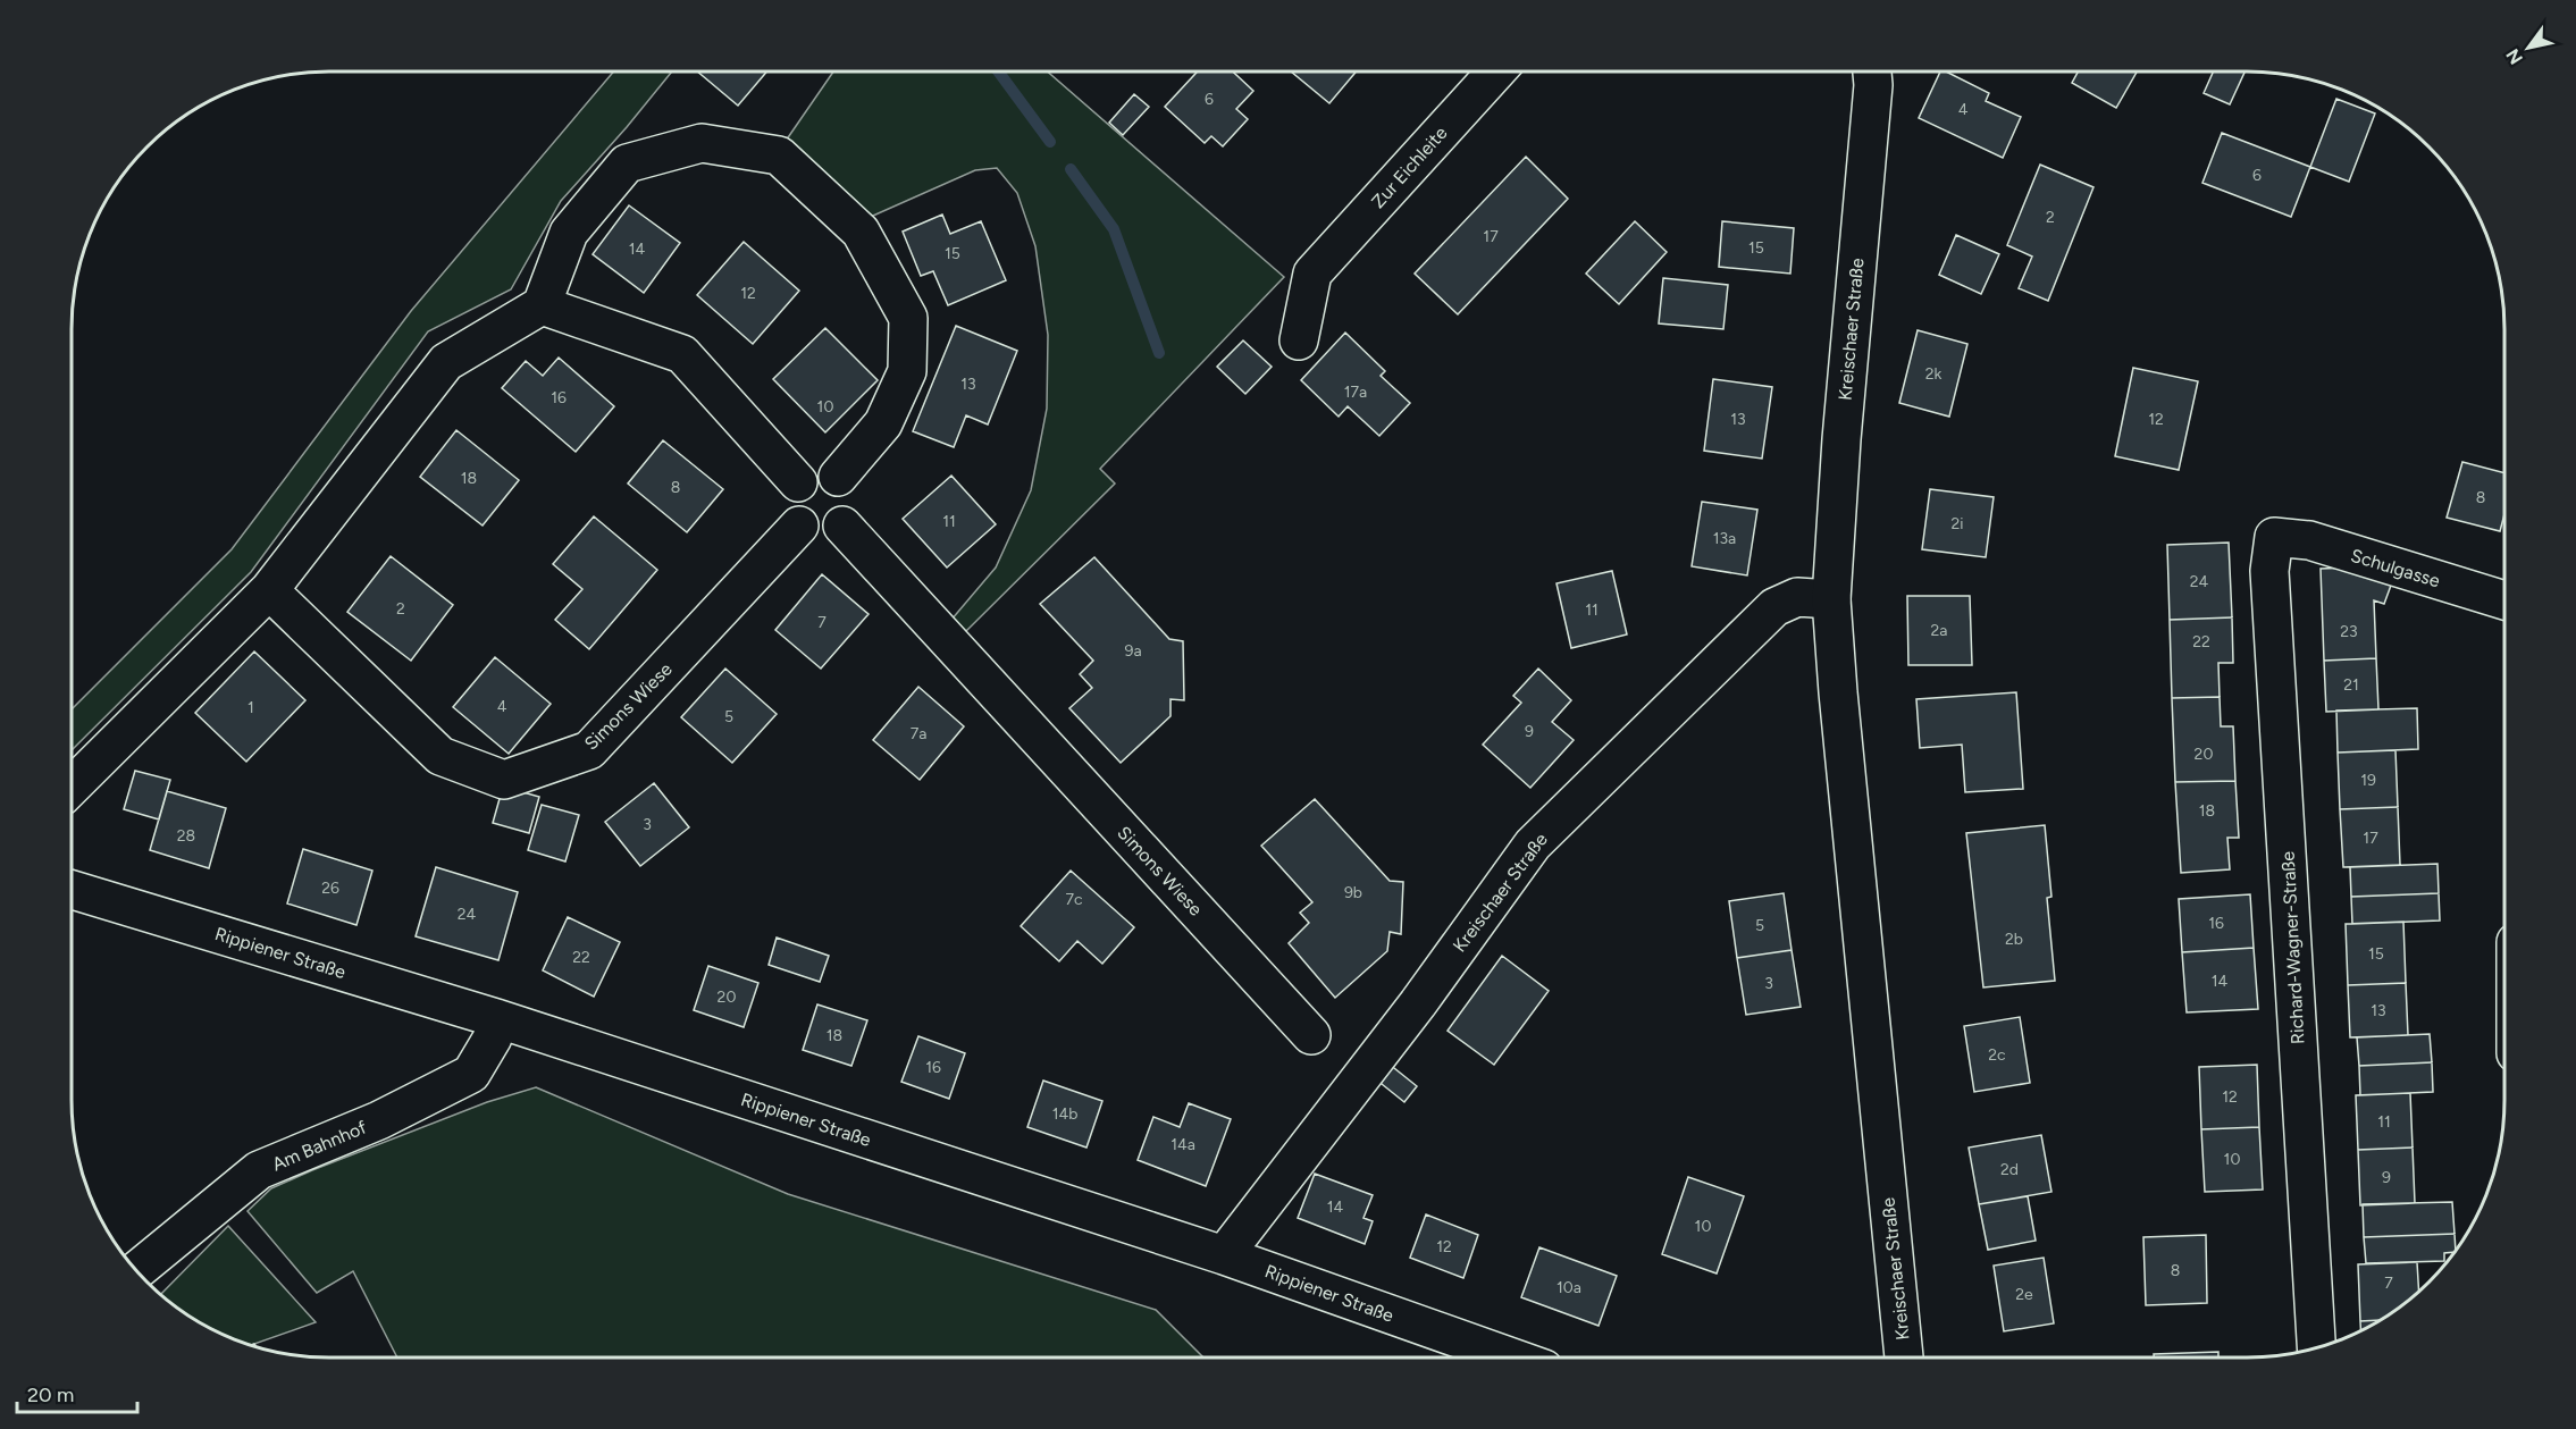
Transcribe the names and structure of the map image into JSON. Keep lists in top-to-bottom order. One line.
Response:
{"streets":{"street":["Zur Eichleite","Kreischaer Straße","Schulgasse","Simons Wiese","Richard-Wagner-Straße","Rippiener Straße","Am Bahnhof"]},"crossings":[["Kreischaer Straße","Rippiener Straße"],["Schulgasse","Richard-Wagner-Straße"],["Rippiener Straße","Am Bahnhof"]],"house_numbers":["6","4","6","2","17","15","14","15","12","2k","13","17a","16","10","13","12","18","8","8","11","2i","13a","24","2","11","7","2a","23","22","9a","21","4","1","5","9","7a","20","19","18","3","28","17","26","9b","7c","24","16","5","2b","15","22","14","3","20","13","18","2c","16","12","14b","11","14a","10","2d","9","14","10","12","8","7","10a","2e"],"scale_bar":"20 m","north":"bottom left"}
